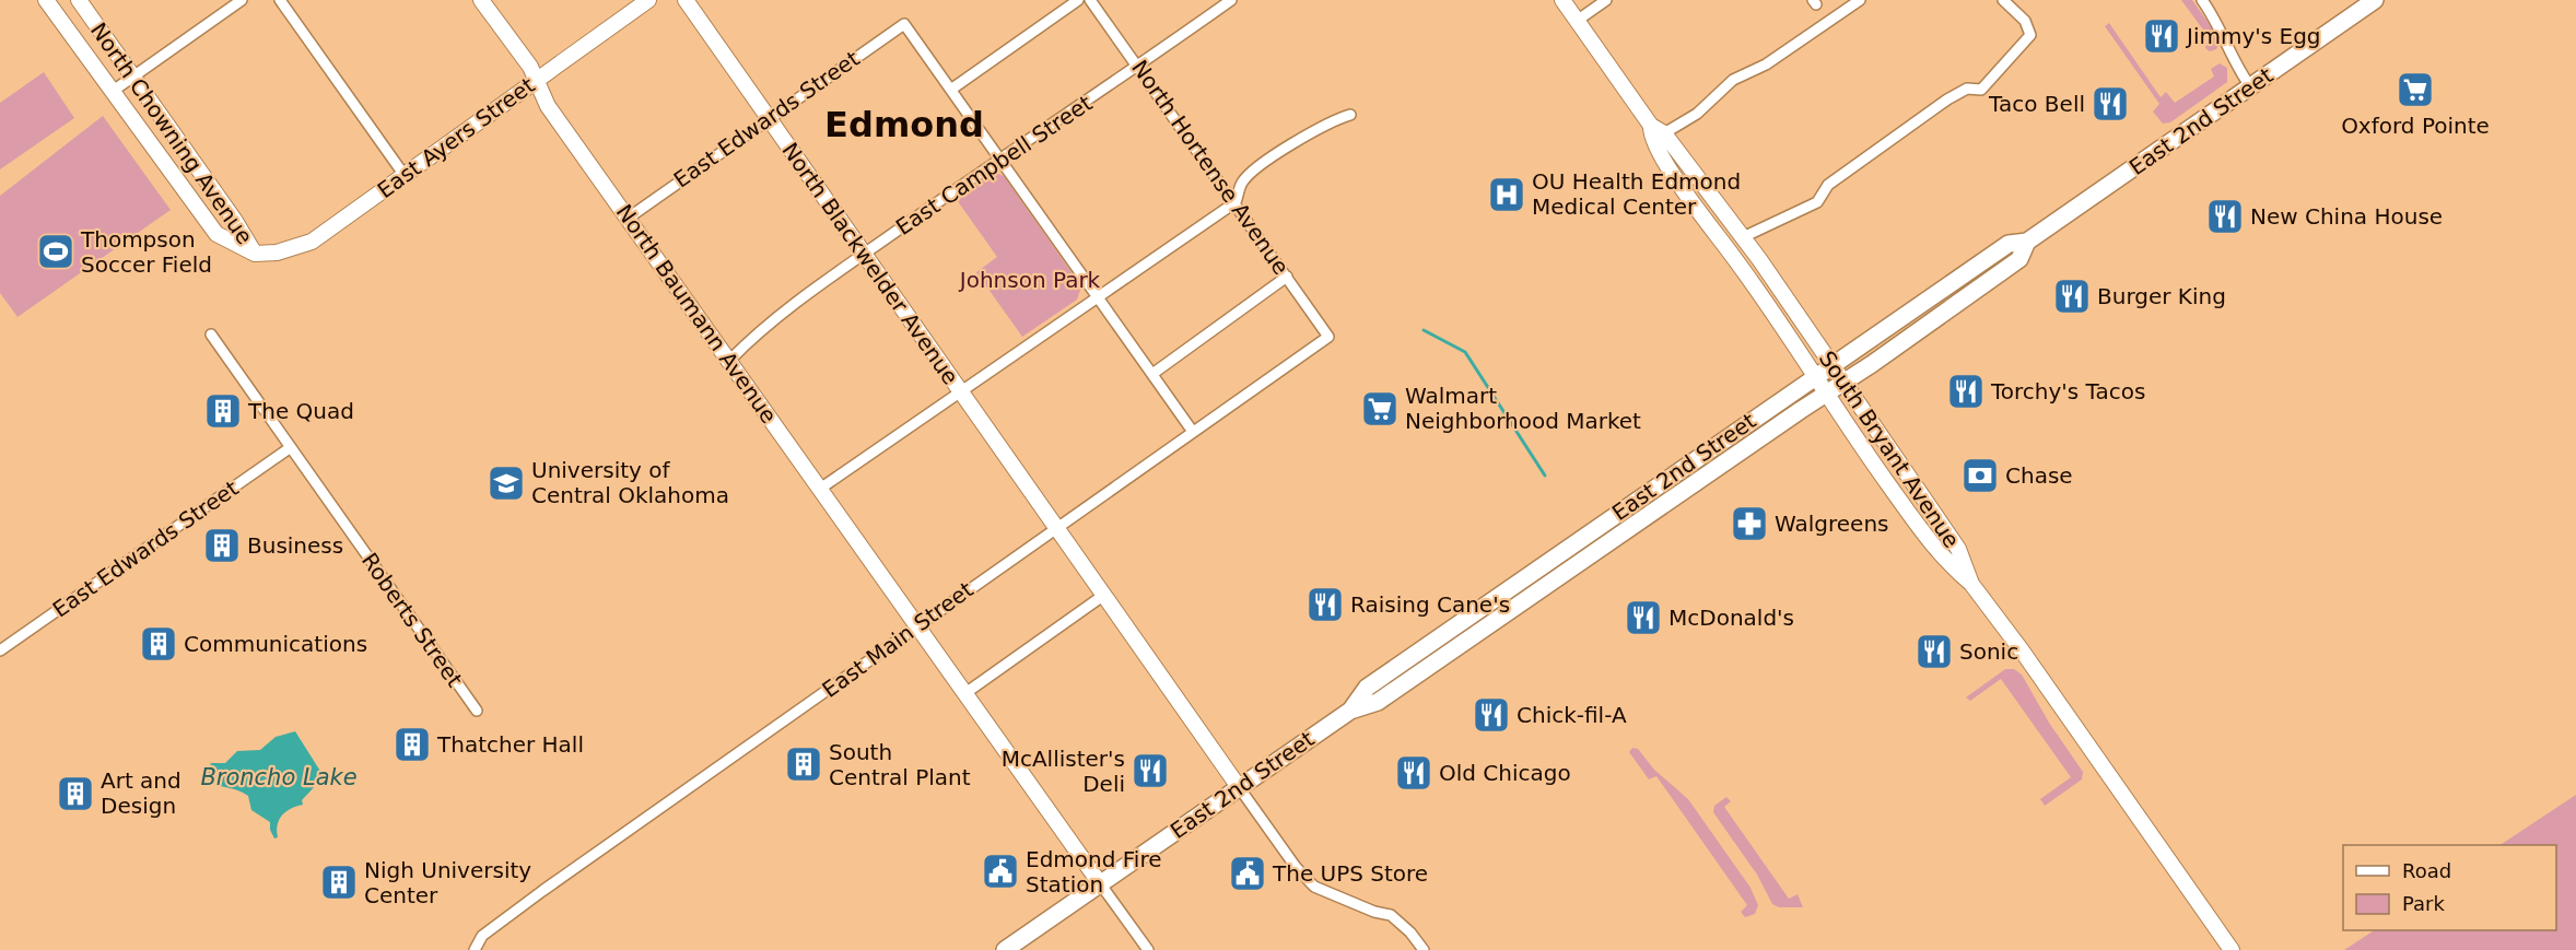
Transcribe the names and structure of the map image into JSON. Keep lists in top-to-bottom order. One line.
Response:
{"streets":{"main road":["East 2nd Street"],"street":["East Edwards Street","North Chowning Avenue","East Ayers Street","East Campbell Street","North Hortense Avenue","North Blackwelder Avenue","North Baumann Avenue","South Bryant Avenue","Roberts Street","East Main Street"]},"crossings":[["East Edwards Street","North Blackwelder Avenue"],["East Edwards Street","North Baumann Avenue"],["East Edwards Street","Roberts Street"],["East 2nd Street","North Blackwelder Avenue"],["East 2nd Street","North Baumann Avenue"],["East 2nd Street","South Bryant Avenue"],["North Chowning Avenue","East Ayers Street"],["East Ayers Street","North Baumann Avenue"],["East Campbell Street","North Hortense Avenue"],["East Campbell Street","North Blackwelder Avenue"],["East Campbell Street","North Baumann Avenue"],["North Hortense Avenue","East Main Street"],["North Blackwelder Avenue","East Main Street"],["North Baumann Avenue","East Main Street"]],"districts":["Edmond"],"water":["Broncho Lake"],"parks":["Johnson Park"],"places":{"restaurant":["Jimmy's Egg","Taco Bell","New China House","Burger King","Torchy's Tacos","Raising Cane's","McDonald's","Sonic","Chick-fil-A","McAllister's Deli","Old Chicago"],"supermarket":["Oxford Pointe","Walmart Neighborhood Market"],"hospital":["OU Health Edmond Medical Center"],"sports":["Thompson Soccer Field"],"building":["The Quad","Business","Communications","Thatcher Hall","South Central Plant","Art and Design","Nigh University Center"],"bank":["Chase"],"school or university":["University of Central Oklahoma"],"pharmacy":["Walgreens"],"public building":["Edmond Fire Station","The UPS Store"]},"legend":["Road","Park"]}
